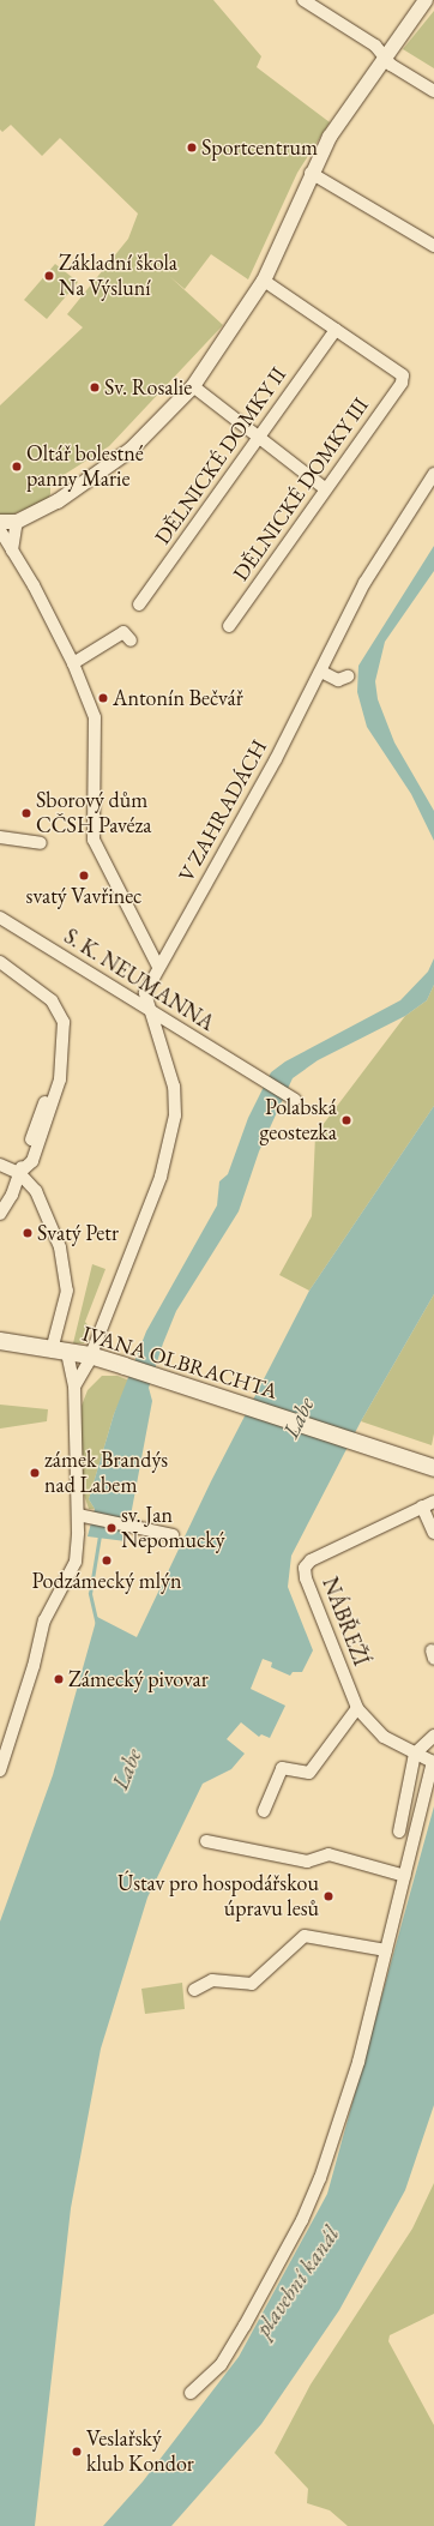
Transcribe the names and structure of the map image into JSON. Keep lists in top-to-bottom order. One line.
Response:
{"streets":{"main road":["IVANA OLBRACHTA"],"street":["DĚLNICKÉ DOMKY II","DĚLNICKÉ DOMKY III","V ZAHRADÁCH","S. K. NEUMANNA","NÁBŘEŽÍ"]},"crossings":[["DĚLNICKÉ DOMKY II","DĚLNICKÉ DOMKY III"],["V ZAHRADÁCH","S. K. NEUMANNA"],["V ZAHRADÁCH","IVANA OLBRACHTA"]],"water":["Labe","plavební kanál"],"places":["Sportcentrum","Základní škola Na Výsluní","Sv. Rosalie","Oltář bolestné panny Marie","Antonín Bečvář","Sborový dům CČSH Pavéza","svatý Vavřinec","Polabská geostezka","Svatý Petr","zámek Brandýs nad Labem","sv. Jan Nepomucký","Podzámecký mlýn","Zámecký pivovar","Ústav pro hospodářskou úpravu lesů","Veslařský klub Kondor"]}
